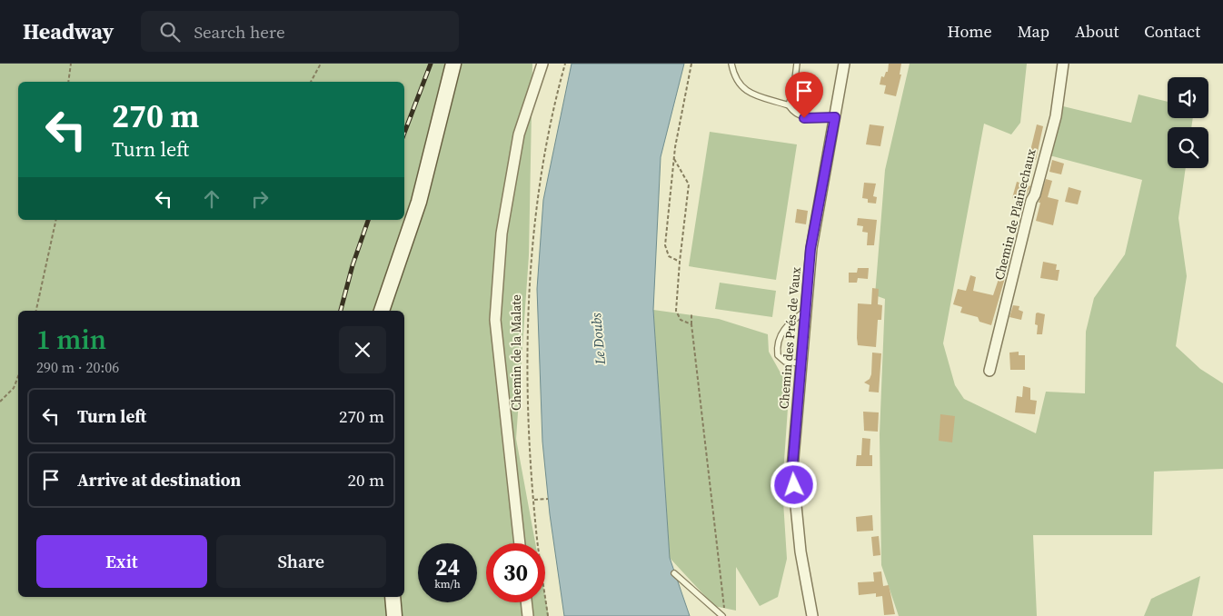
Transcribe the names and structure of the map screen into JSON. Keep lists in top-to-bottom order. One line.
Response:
{"streets":{"street":["Chemin de Plainechaux","Chemin des Prés de Vaux","Chemin de la Malate"]},"water":["Le Doubs"],"page":{"header":"Headway","search":"Search here","nav":["Home","Map","About","Contact"],"turn":["270 m","Turn left"],"heading":["1 min","290 m · 20:06"],"list":[{"name":"Turn left","value":"270 m"},{"name":"Arrive at destination","value":"20 m"}],"buttons":["Exit","Share"],"speed":"24 km/h","limit":"30"}}
